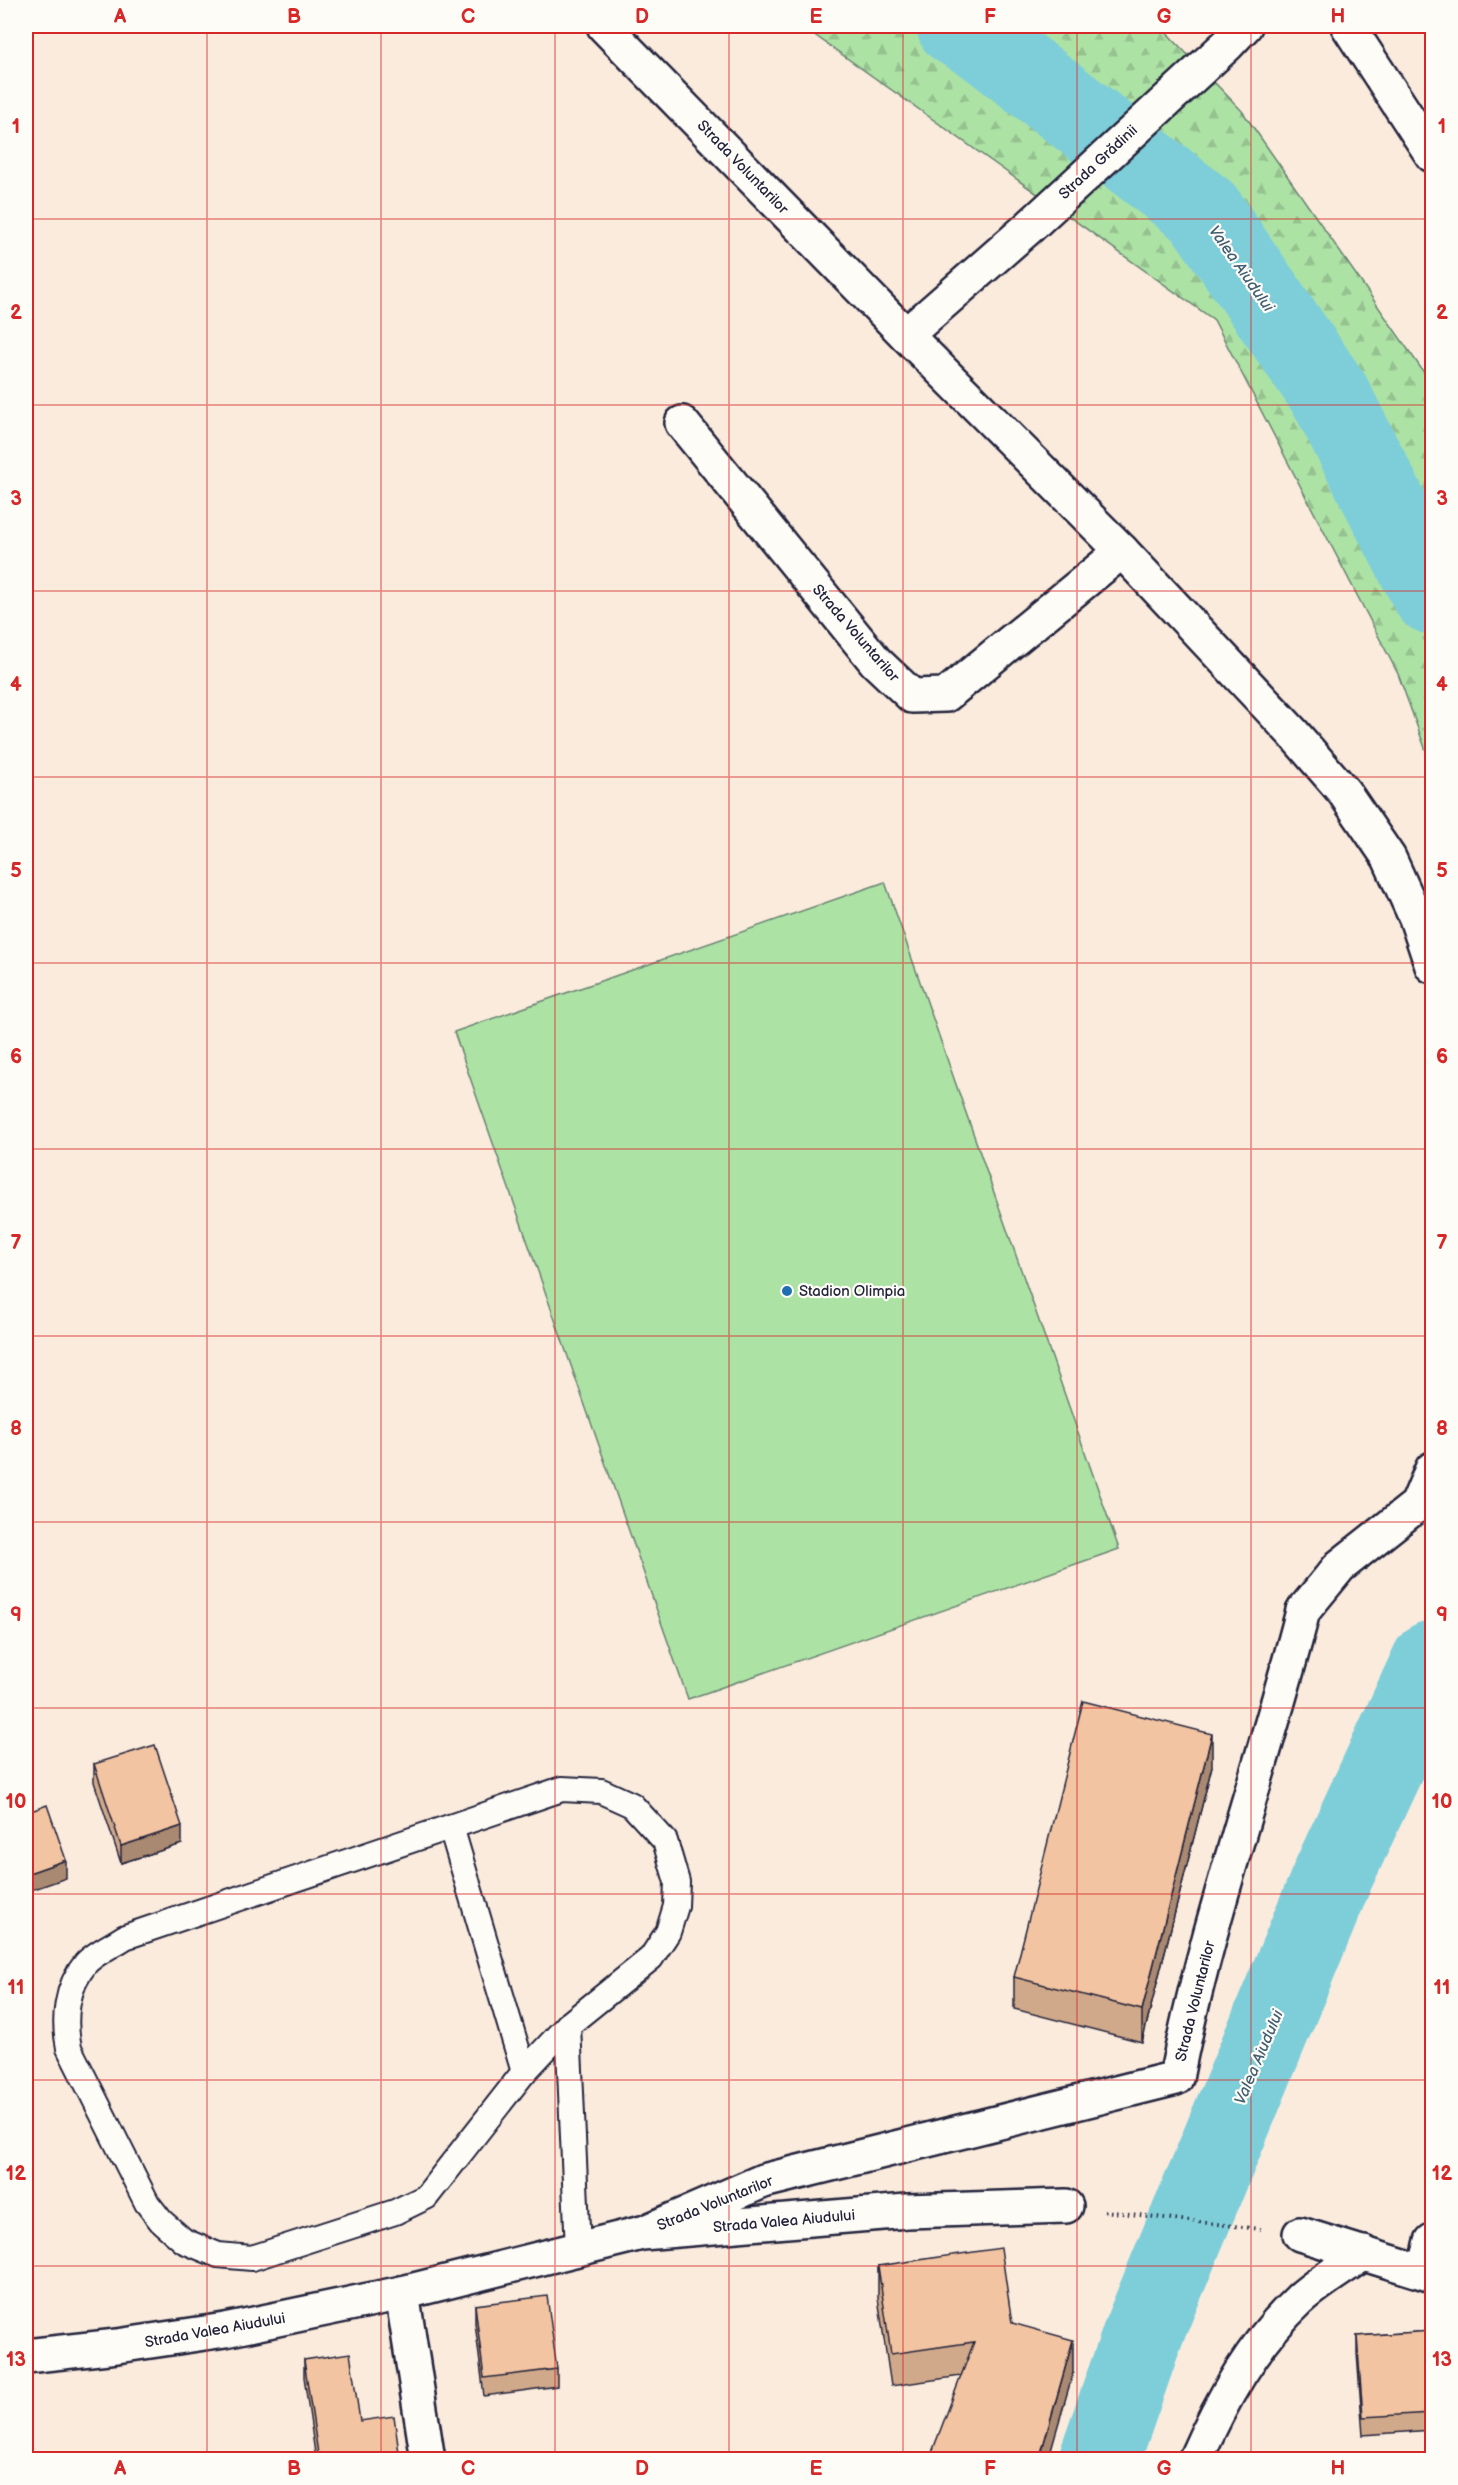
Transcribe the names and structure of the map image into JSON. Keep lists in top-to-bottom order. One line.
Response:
{"streets":{"street":["Strada Grădinii","Strada Voluntarilor","Strada Valea Aiudului"]},"crossings":[["Strada Grădinii","Strada Voluntarilor"],["Strada Voluntarilor","Strada Valea Aiudului"]],"water":["Valea Aiudului"],"places":["Stadion Olimpia"],"grid":{"columns":["A","B","C","D","E","F","G","H"],"rows":["1","2","3","4","5","6","7","8","9","10","11","12","13"]}}
